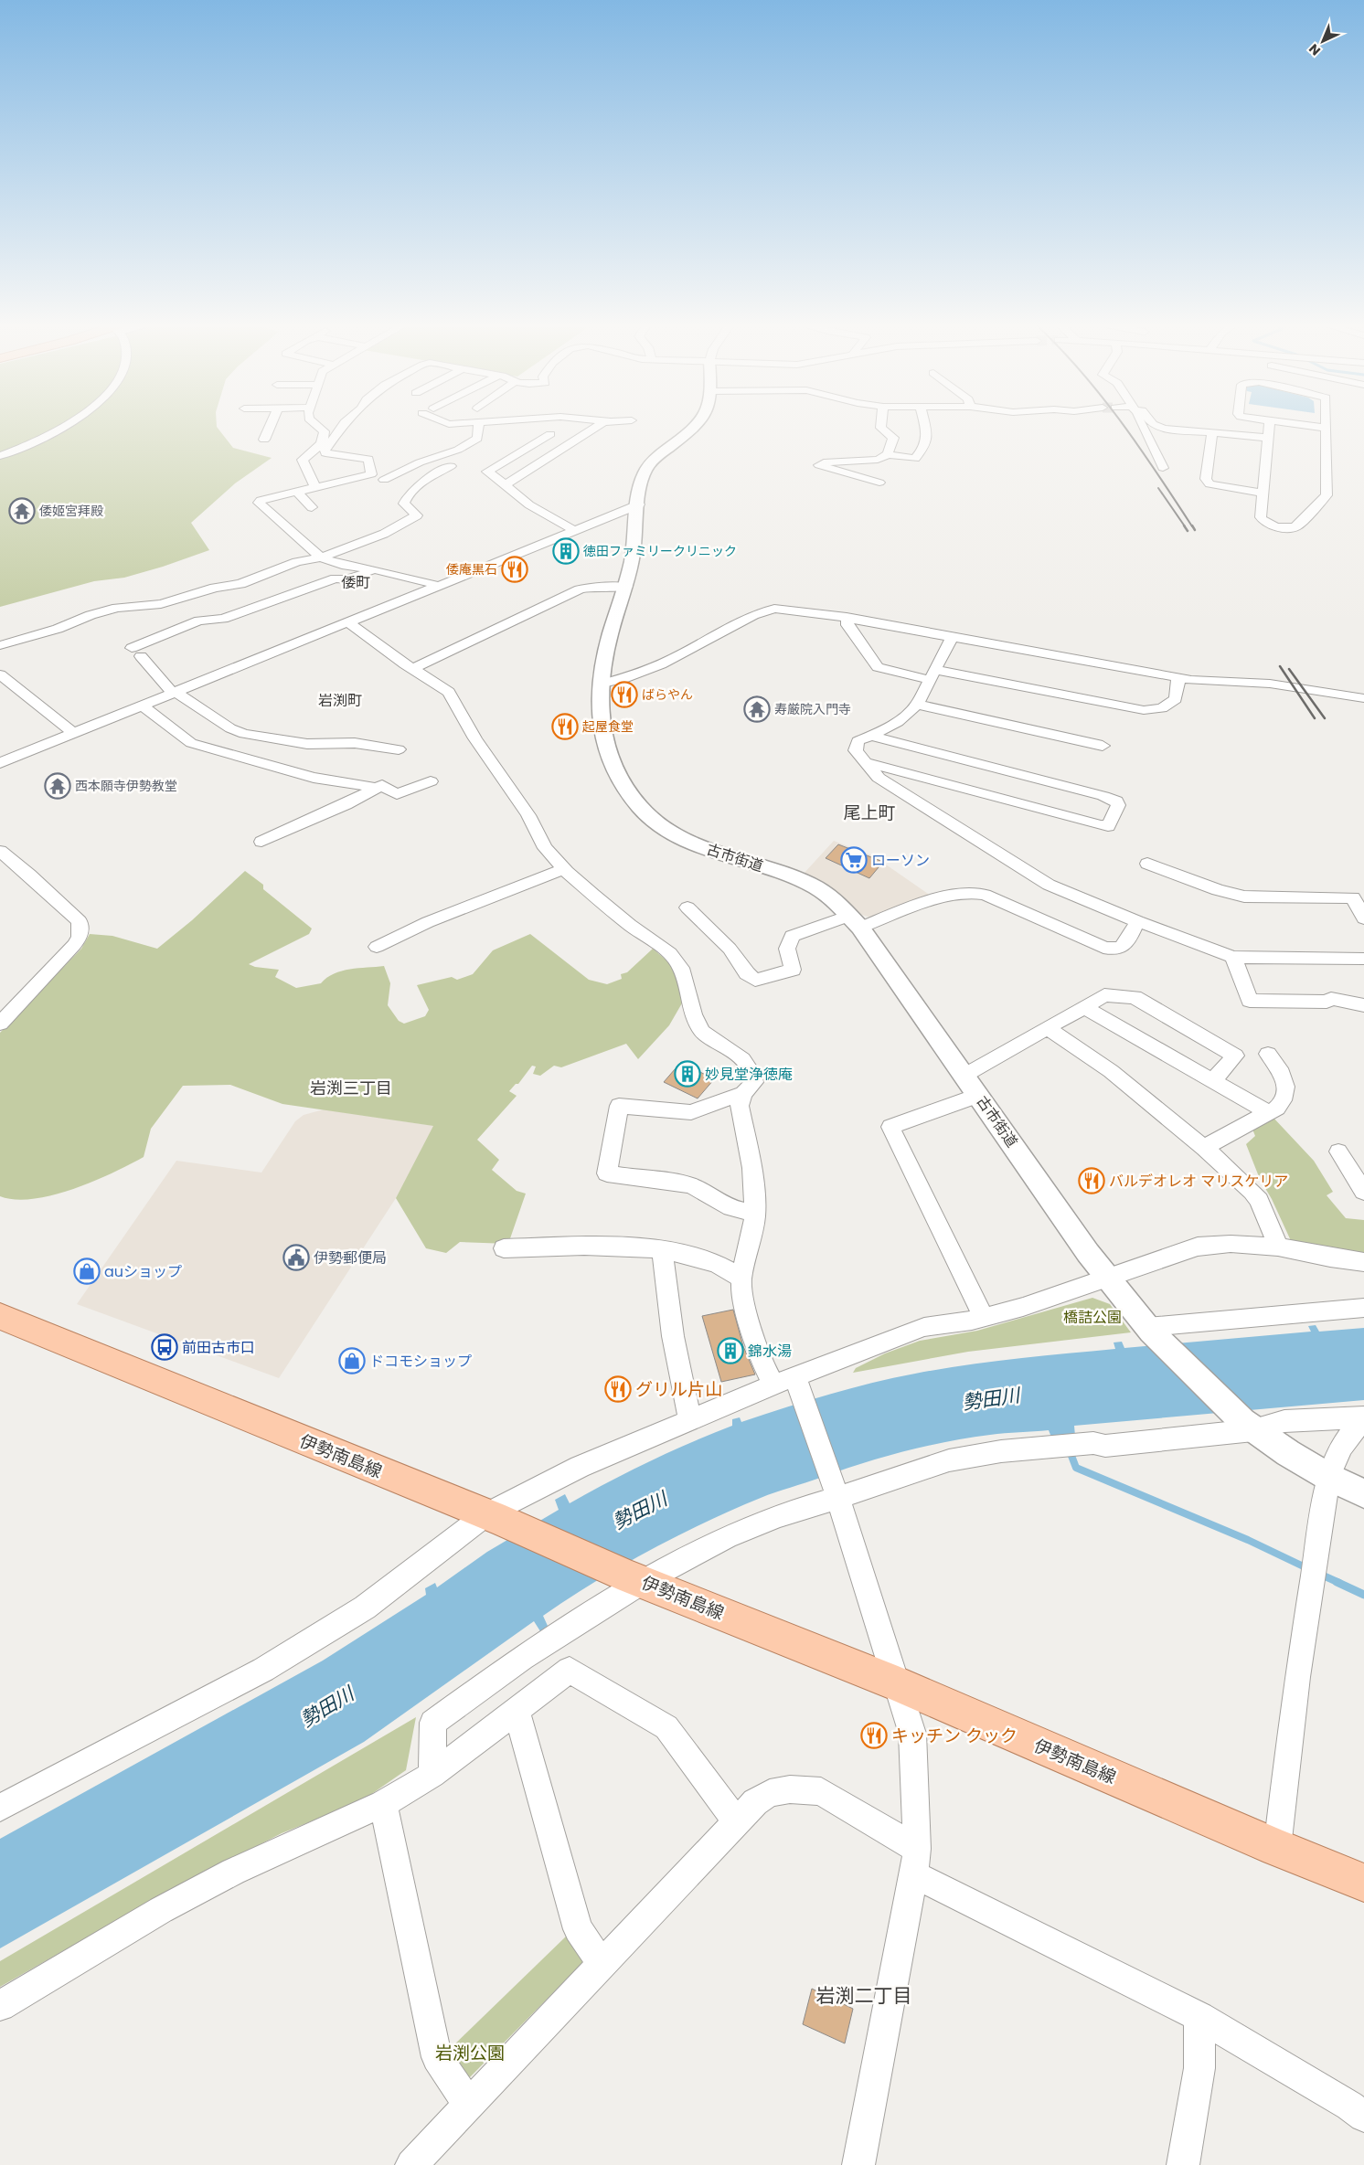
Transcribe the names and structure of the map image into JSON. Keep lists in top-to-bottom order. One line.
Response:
{"streets":{"main road":["伊勢南島線"],"street":["古市街道"]},"districts":["倭町","岩渕町","尾上町","岩渕三丁目","岩渕二丁目"],"water":["勢田川"],"parks":["橋詰公園","岩渕公園"],"places":{"temple":["倭姬宮拜殿","寿厳院入門寺","西本願寺伊勢教堂"],"building":["徳田ファミリークリニック","妙見堂浄徳庵","錦水湯"],"restaurant":["倭庵黒石","ばらやん","起屋食堂","バルデオレオ マリスケリア","グリル片山","キッチン クック"],"supermarket":["ローソン"],"public building":["伊勢郵便局"],"shop":["auショップ","ドコモショップ"],"bus stop":["前田古市口"]},"north":"bottom left"}
